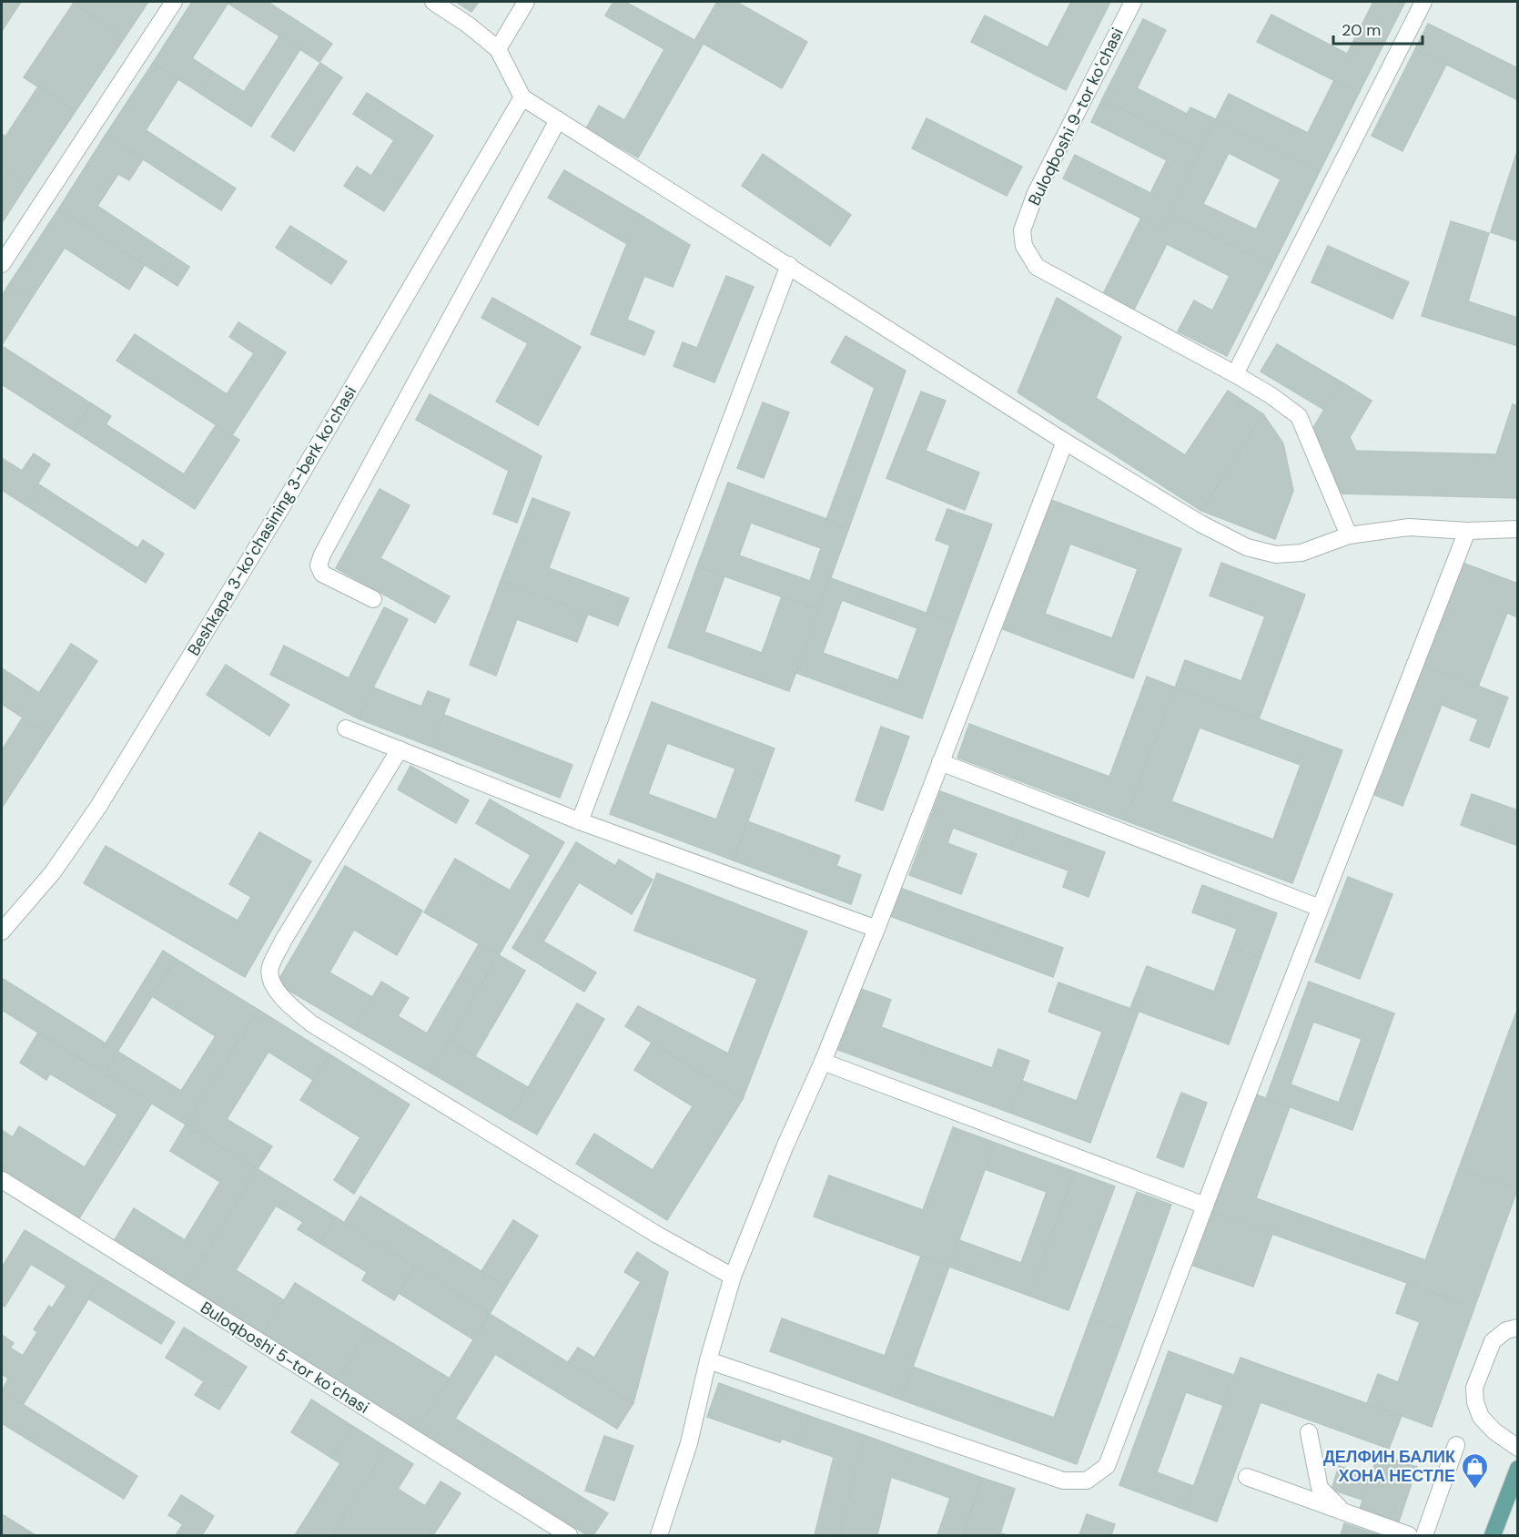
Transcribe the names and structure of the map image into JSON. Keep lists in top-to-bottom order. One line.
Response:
{"streets":{"street":["Buloqboshi 9-tor koʻchasi","Beshkapa 3-koʻchasining 3-berk koʻchasi","Buloqboshi 5-tor koʻchasi"]},"places":{"shop":["ДЕЛФИН БАЛИК ХОНА НЕСТЛЕ"]},"scale_bar":"20 m"}
